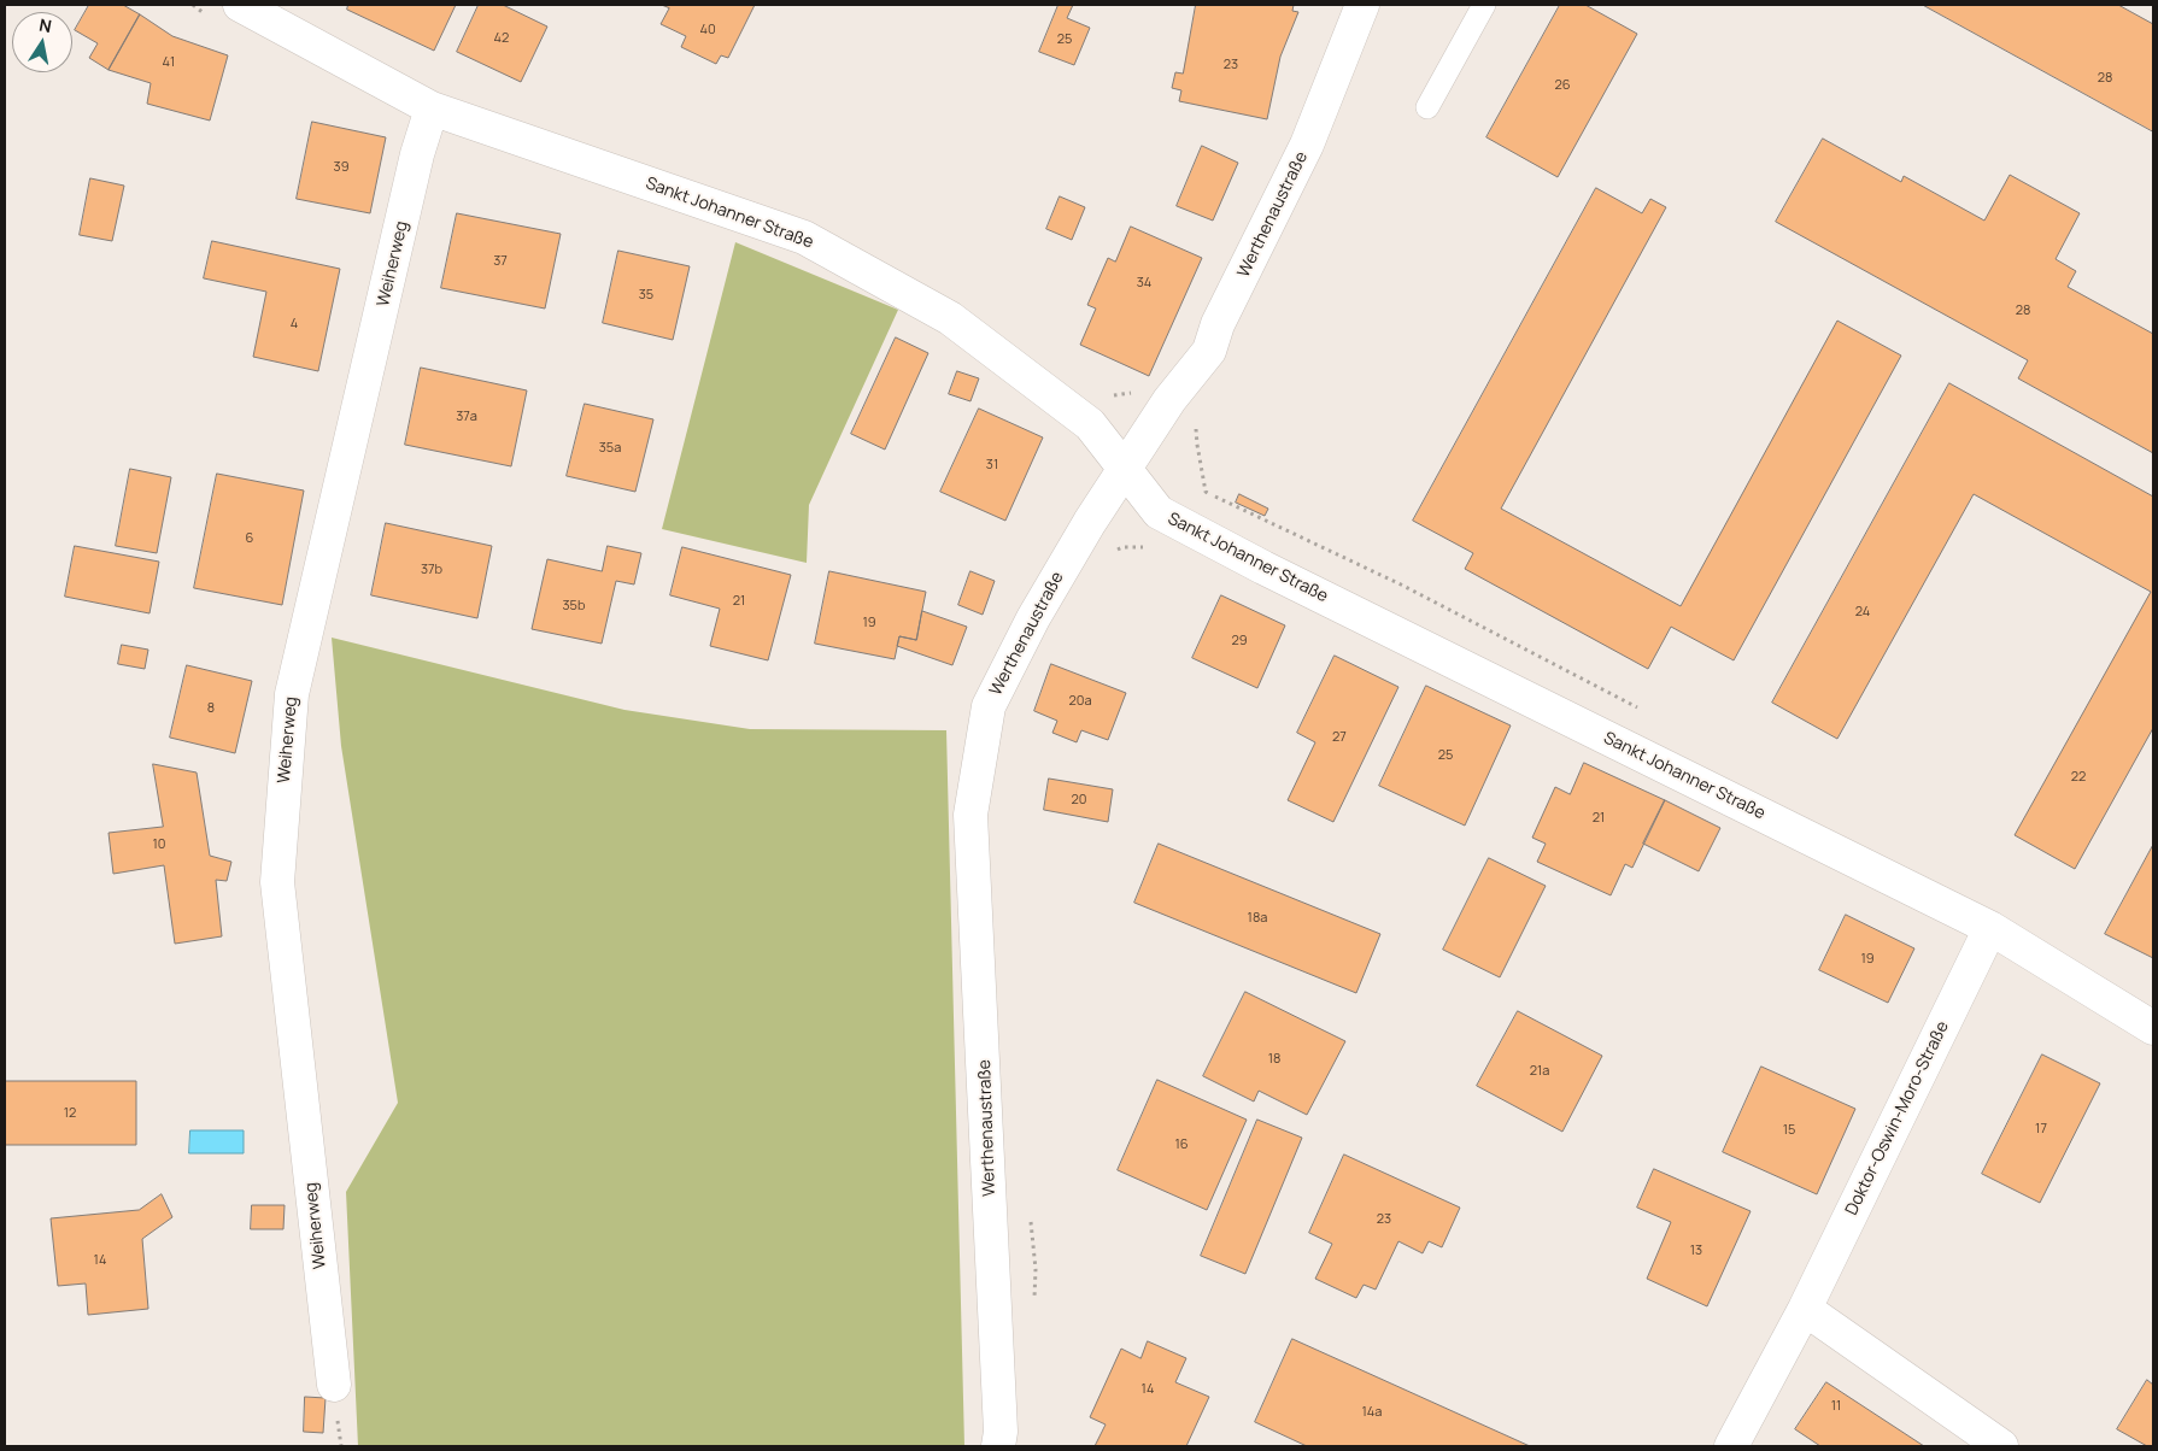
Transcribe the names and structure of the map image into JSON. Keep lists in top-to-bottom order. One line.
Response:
{"streets":{"street":["Sankt Johanner Straße","Werthenaustraße","Weiherweg","Doktor-Oswin-Moro-Straße"]},"crossings":[["Sankt Johanner Straße","Werthenaustraße"],["Sankt Johanner Straße","Weiherweg"],["Sankt Johanner Straße","Doktor-Oswin-Moro-Straße"]],"house_numbers":["40","42","25","41","23","28","26","39","37","34","35","28","4","37a","35a","31","6","37b","21","35b","24","19","29","20a","8","27","25","22","20","21","10","18a","19","18","21a","12","17","15","16","23","13","14","14","11","14a"],"north":"top"}
